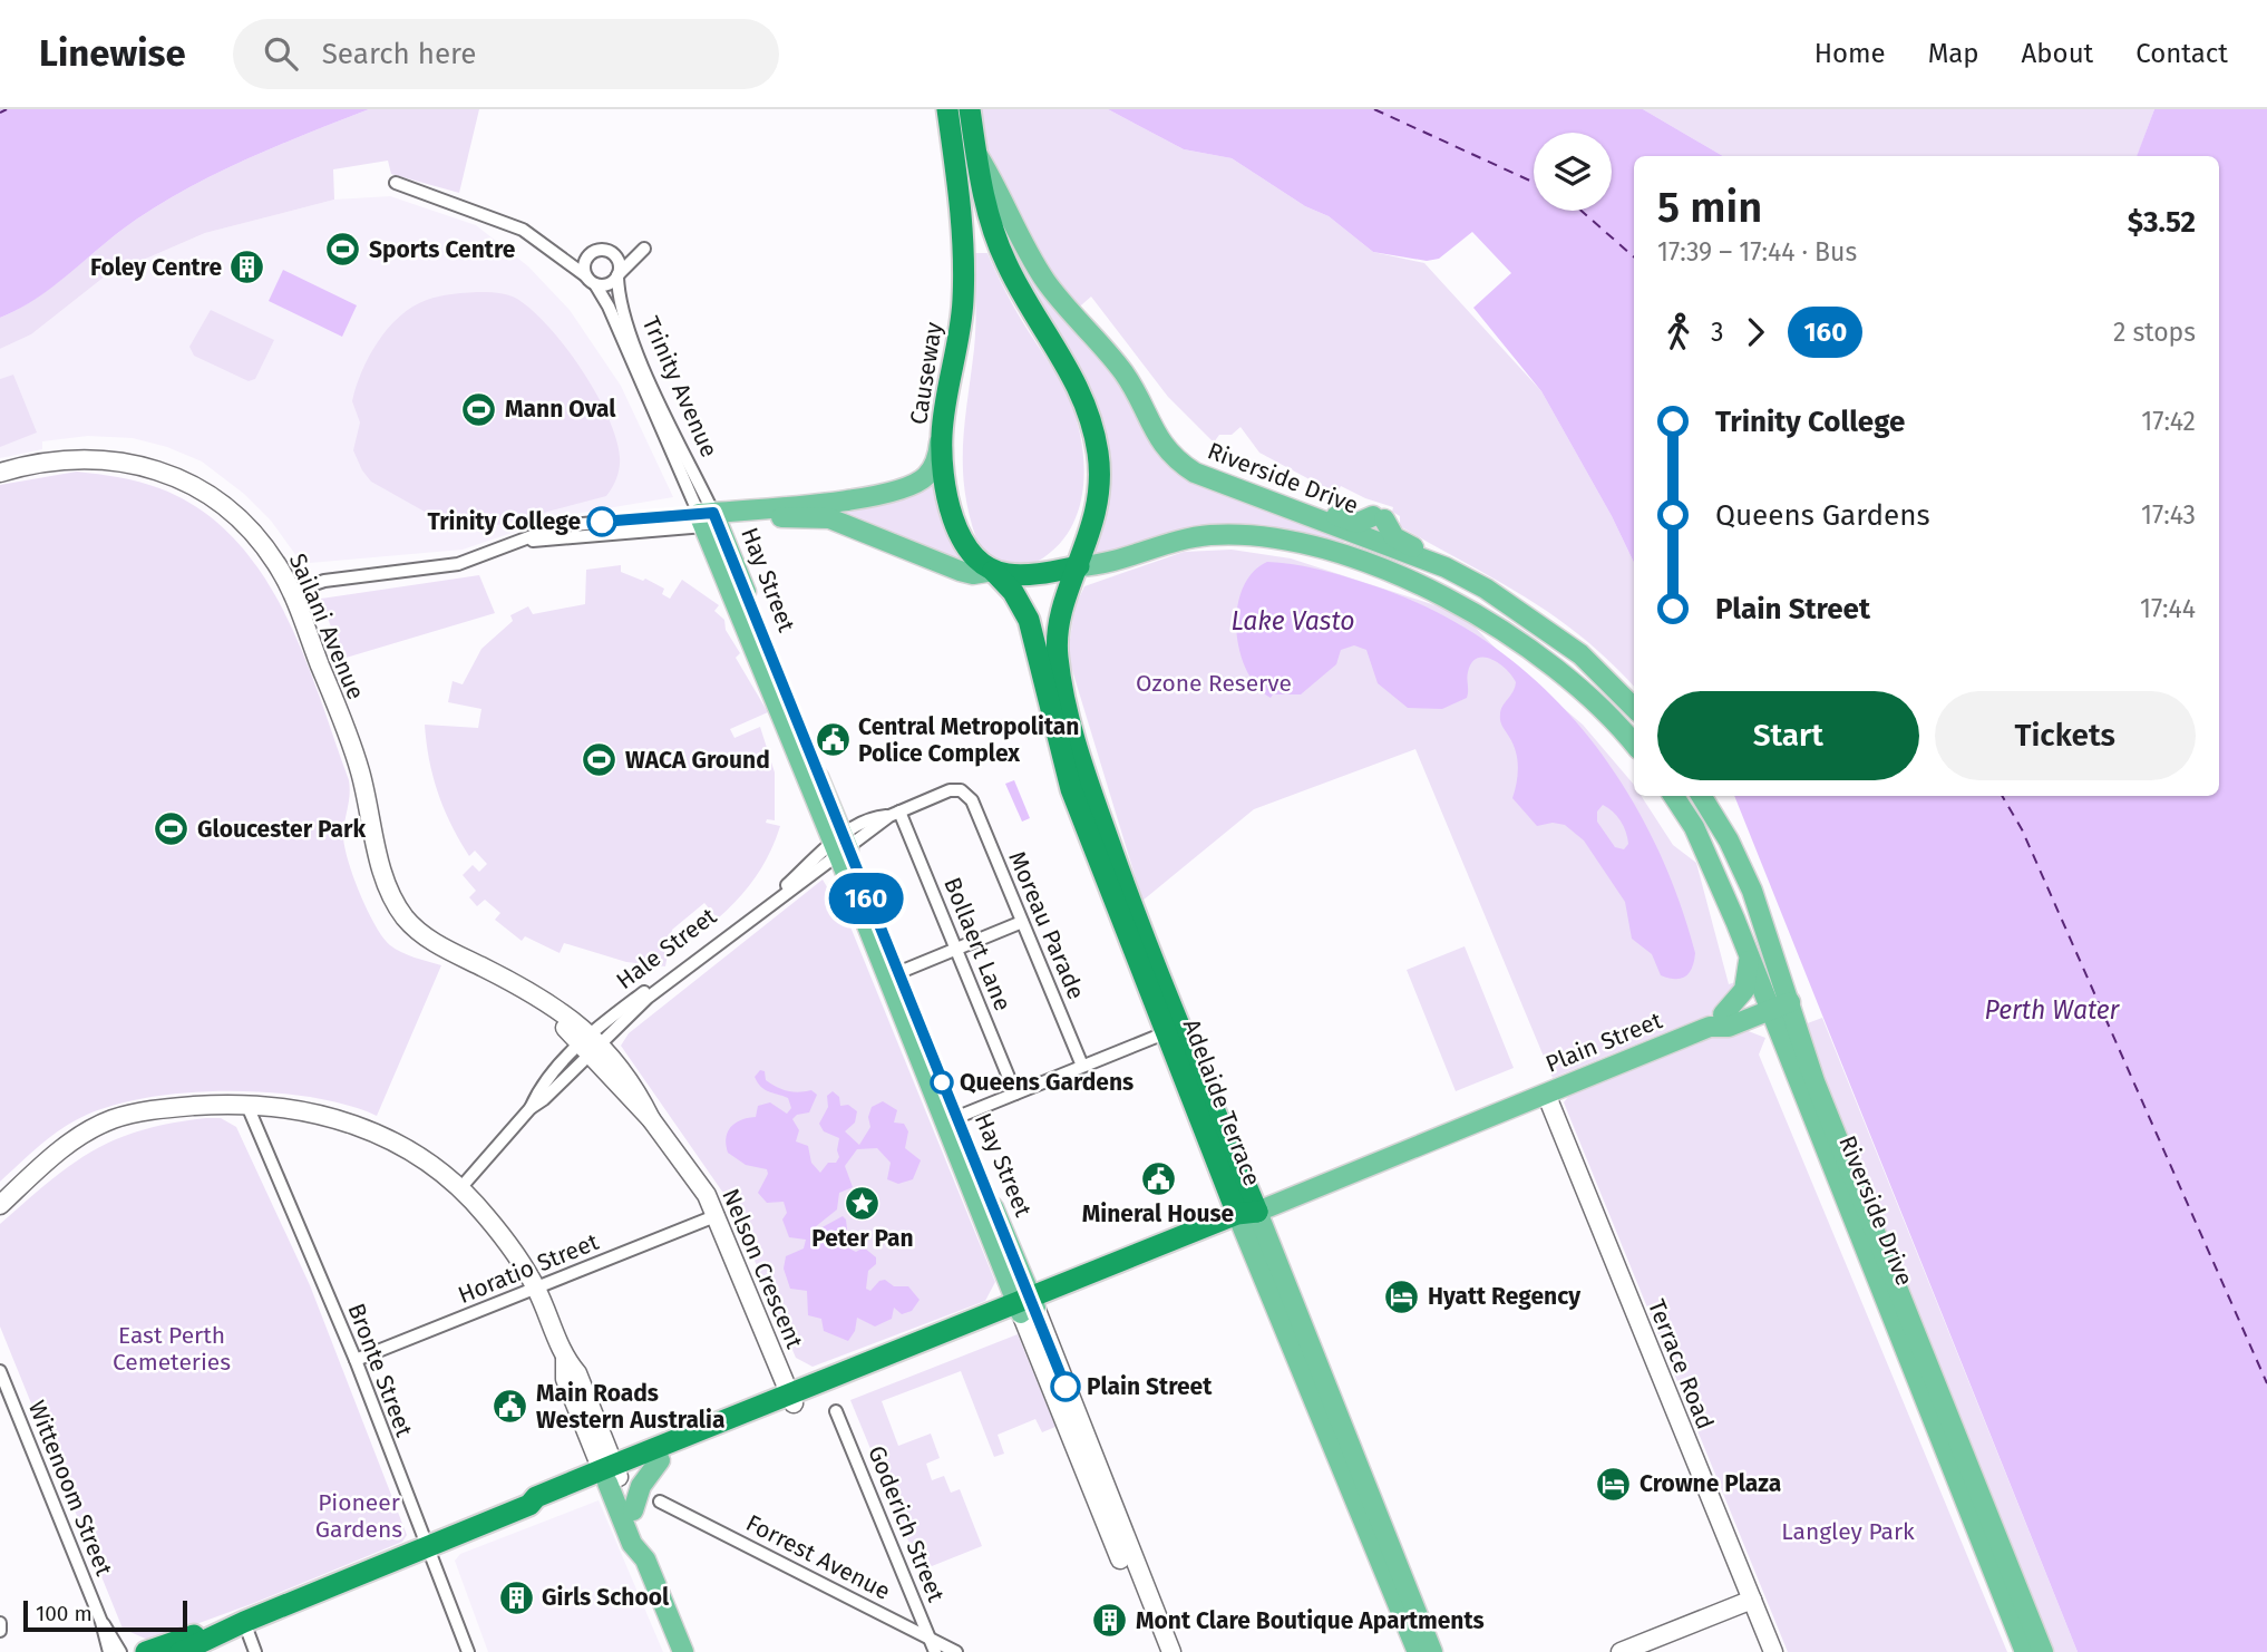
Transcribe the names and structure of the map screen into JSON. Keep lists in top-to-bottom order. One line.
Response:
{"streets":{"highway":["Causeway","Plain Street","Adelaide Terrace"],"main road":["Riverside Drive","Hay Street"],"street":["Trinity Avenue","Sailani Avenue","Moreau Parade","Bollaert Lane","Hale Street","Horatio Street","Nelson Crescent","Terrace Road","Bronte Street","Wittenoom Street","Goderich Street","Forrest Avenue"]},"crossings":[["Causeway","Hay Street"],["Causeway","Adelaide Terrace"],["Trinity Avenue","Hay Street"],["Riverside Drive","Plain Street"],["Hay Street","Hale Street"],["Hay Street","Plain Street"],["Hay Street","Adelaide Terrace"],["Sailani Avenue","Nelson Crescent"],["Moreau Parade","Hale Street"],["Bollaert Lane","Hale Street"],["Hale Street","Nelson Crescent"],["Plain Street","Adelaide Terrace"],["Plain Street","Nelson Crescent"],["Plain Street","Terrace Road"],["Plain Street","Bronte Street"],["Horatio Street","Nelson Crescent"],["Horatio Street","Bronte Street"],["Goderich Street","Forrest Avenue"]],"water":["Lake Vasto","Perth Water"],"parks":["Ozone Reserve","East Perth Cemeteries","Pioneer Gardens","Langley Park"],"places":{"sports":["Sports Centre","Mann Oval","WACA Ground","Gloucester Park"],"building":["Foley Centre","Girls School","Mont Clare Boutique Apartments"],"other":["Trinity College","Queens Gardens","Plain Street"],"public building":["Central Metropolitan Police Complex","Mineral House","Main Roads Western Australia"],"place":["Peter Pan"],"hotel":["Hyatt Regency","Crowne Plaza"]},"lines":["bus line 160"],"scale_bar":"100 m","page":{"header":"Linewise","search":"Search here","nav":["Home","Map","About","Contact"],"on_map":"160","heading":["5 min","17:39 – 17:44 · Bus","$3.52"],"legs":["3","160","2 stops"],"list":[{"name":"Trinity College","value":"17:42"},{"name":"Queens Gardens","value":"17:43"},{"name":"Plain Street","value":"17:44"}],"buttons":["Start","Tickets"],"scale":"100 m"}}
